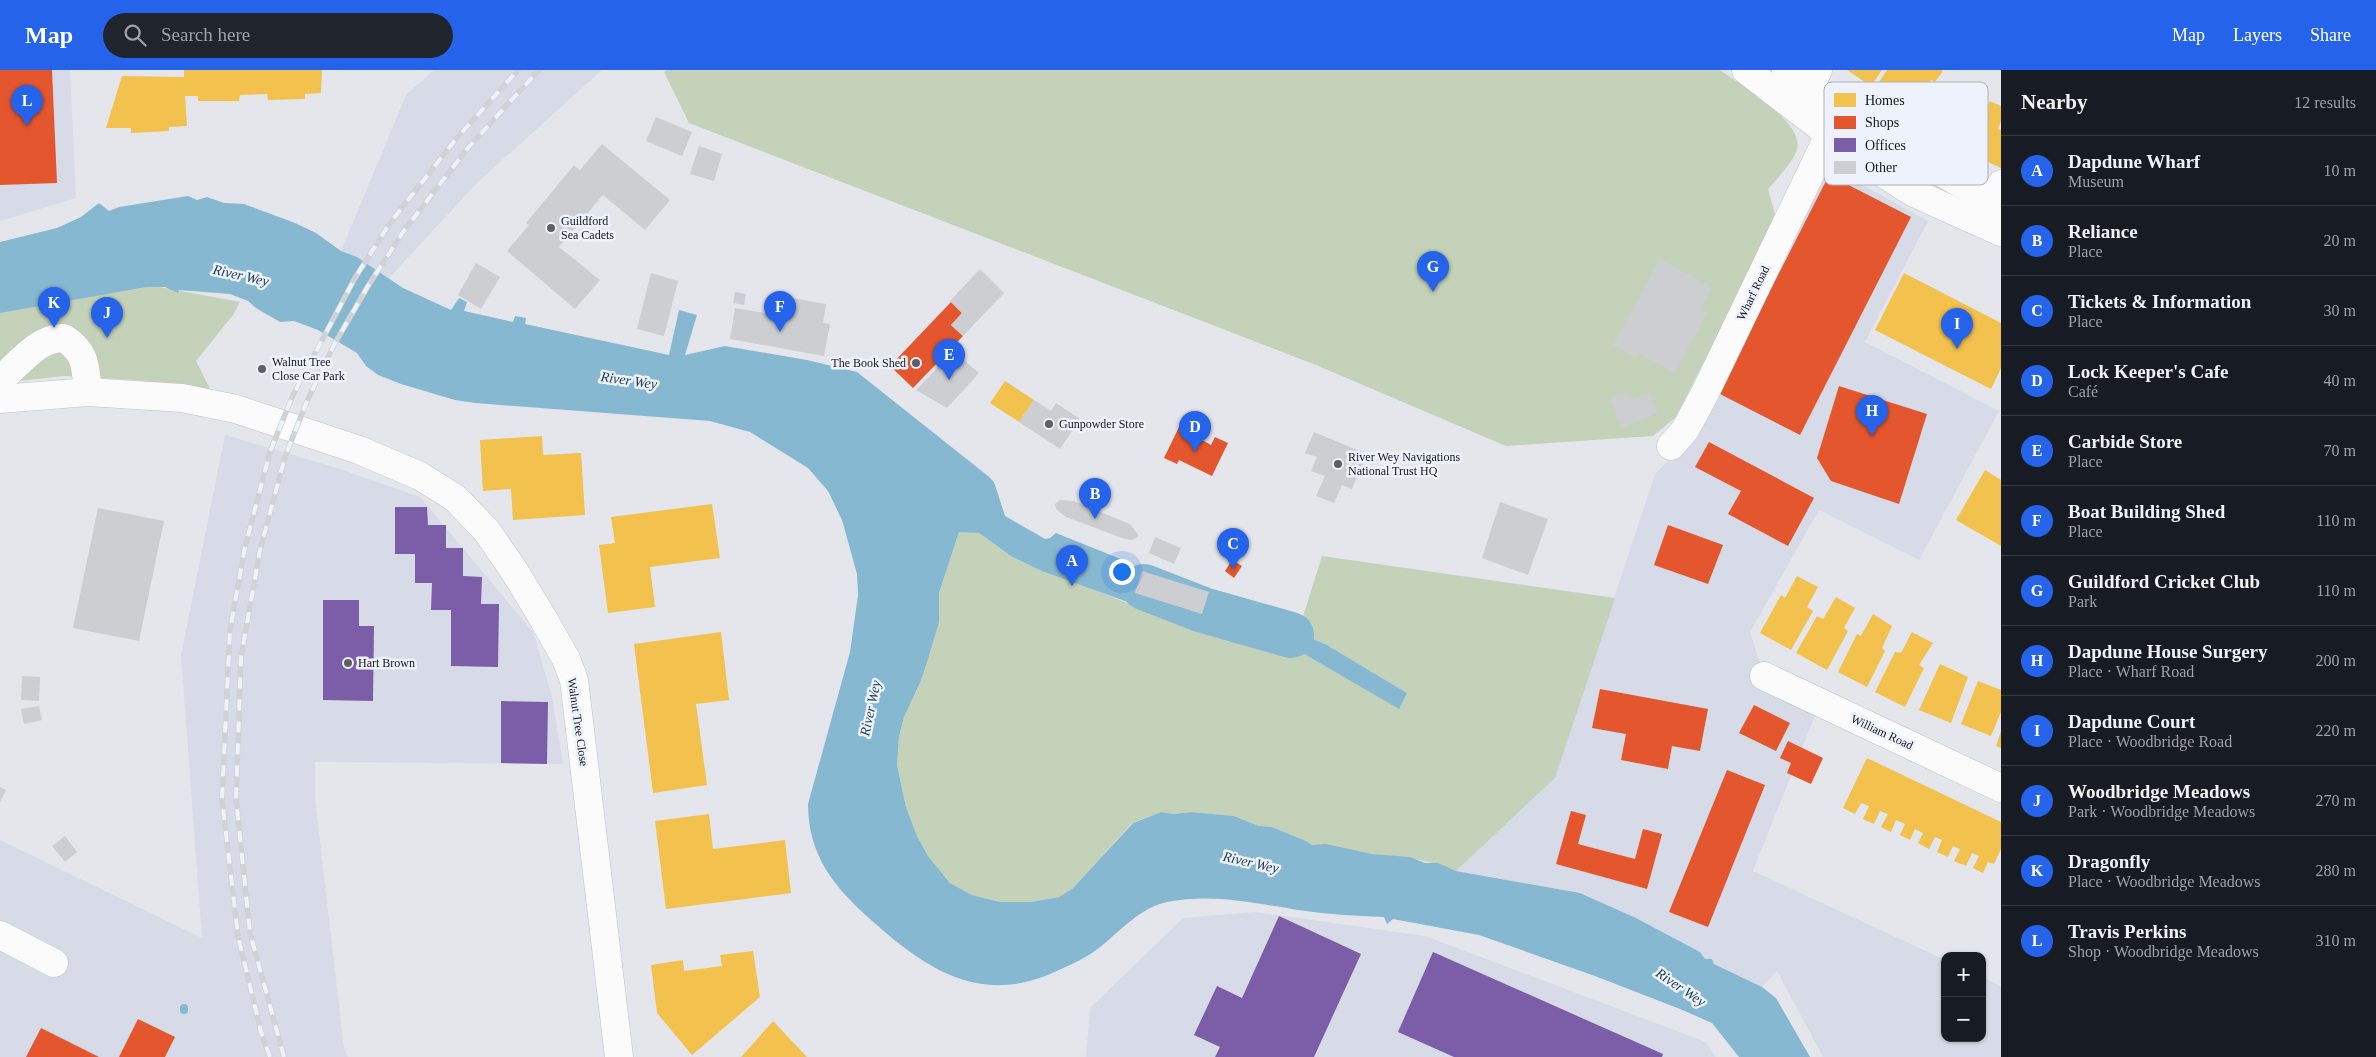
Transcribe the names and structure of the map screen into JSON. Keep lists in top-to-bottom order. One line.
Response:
{"streets":{"street":["Wharf Road","Walnut Tree Close","William Road"]},"water":["River Wey"],"places":["Guildford Sea Cadets","The Book Shed","Walnut Tree Close Car Park","Gunpowder Store","River Wey Navigations National Trust HQ","Hart Brown"],"legend":["Homes","Shops","Offices","Other"],"page":{"header":"Map","search":"Search here","nav":["Map","Layers","Share"],"heading":["Nearby","12 results"],"pins":["L","G","K","F","J","I","E","H","D","B","C","A"],"list":[{"mark":"A","name":"Dapdune Wharf","note":"Museum","value":"10 m"},{"mark":"B","name":"Reliance","note":"Place","value":"20 m"},{"mark":"C","name":"Tickets & Information","note":"Place","value":"30 m"},{"mark":"D","name":"Lock Keeper's Cafe","note":"Café","value":"40 m"},{"mark":"E","name":"Carbide Store","note":"Place","value":"70 m"},{"mark":"F","name":"Boat Building Shed","note":"Place","value":"110 m"},{"mark":"G","name":"Guildford Cricket Club","note":"Park","value":"110 m"},{"mark":"H","name":"Dapdune House Surgery","note":"Place · Wharf Road","value":"200 m"},{"mark":"I","name":"Dapdune Court","note":"Place · Woodbridge Road","value":"220 m"},{"mark":"J","name":"Woodbridge Meadows","note":"Park · Woodbridge Meadows","value":"270 m"},{"mark":"K","name":"Dragonfly","note":"Place · Woodbridge Meadows","value":"280 m"},{"mark":"L","name":"Travis Perkins","note":"Shop · Woodbridge Meadows","value":"310 m"}],"map_buttons":["+","−"]}}
